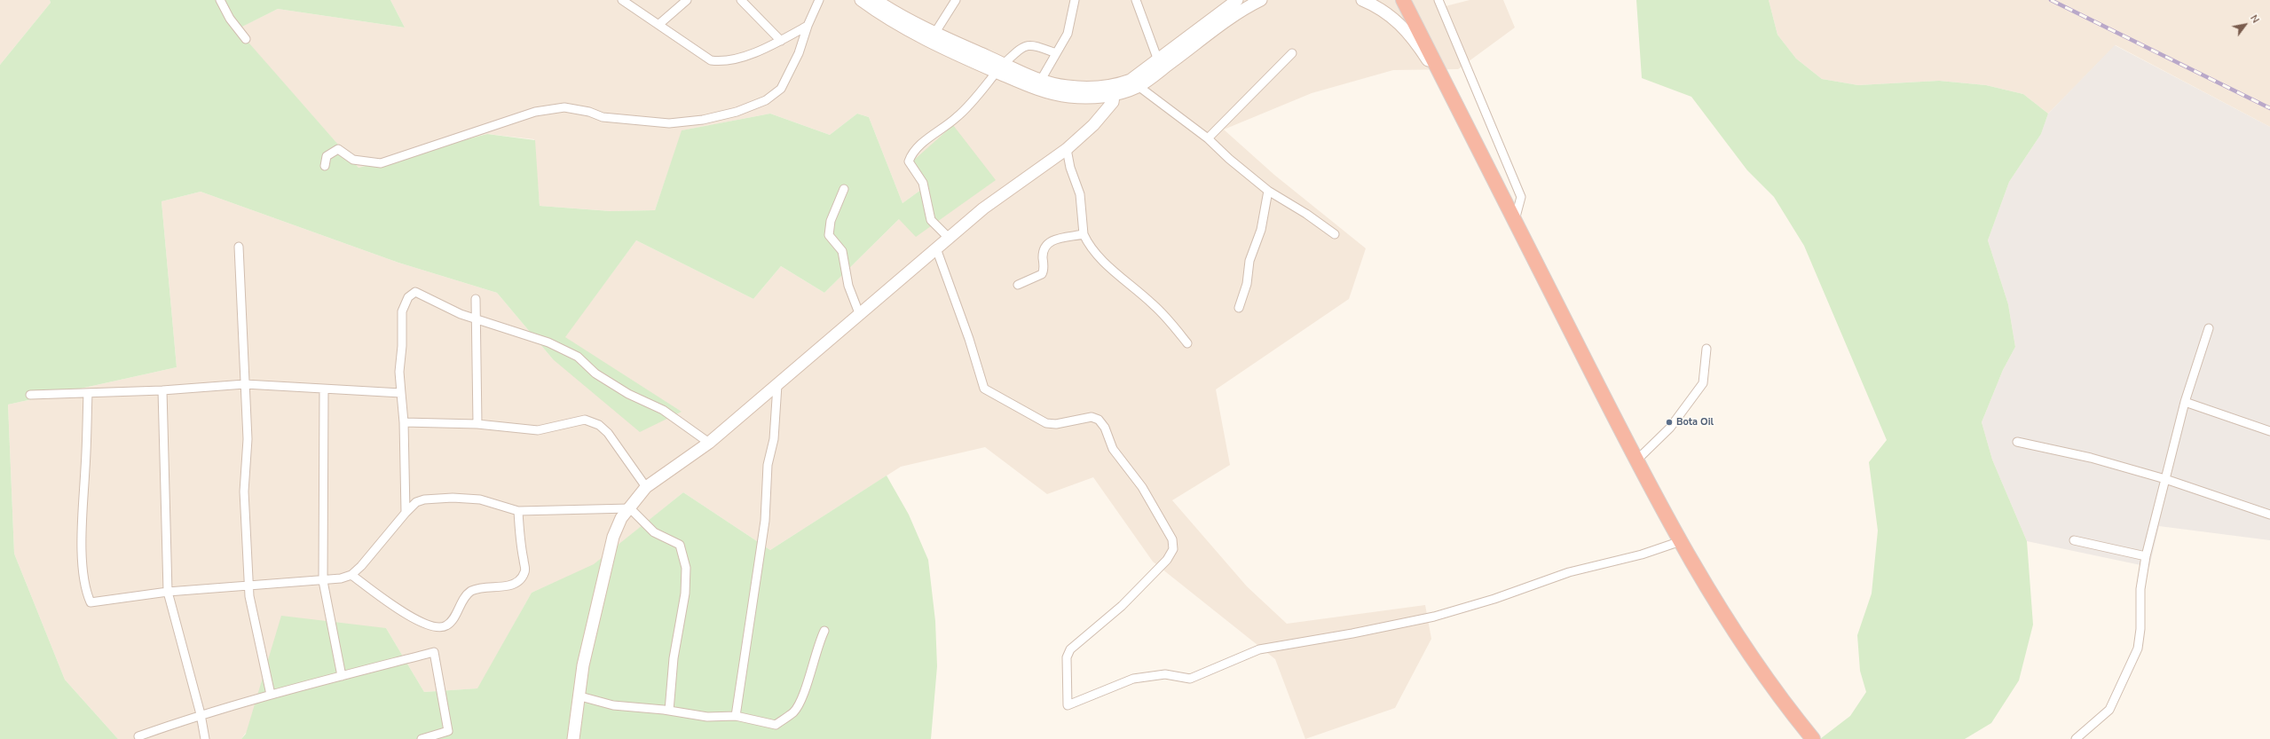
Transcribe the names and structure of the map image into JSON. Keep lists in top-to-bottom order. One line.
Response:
{"places":["Bota Oil"],"north":"top right"}
